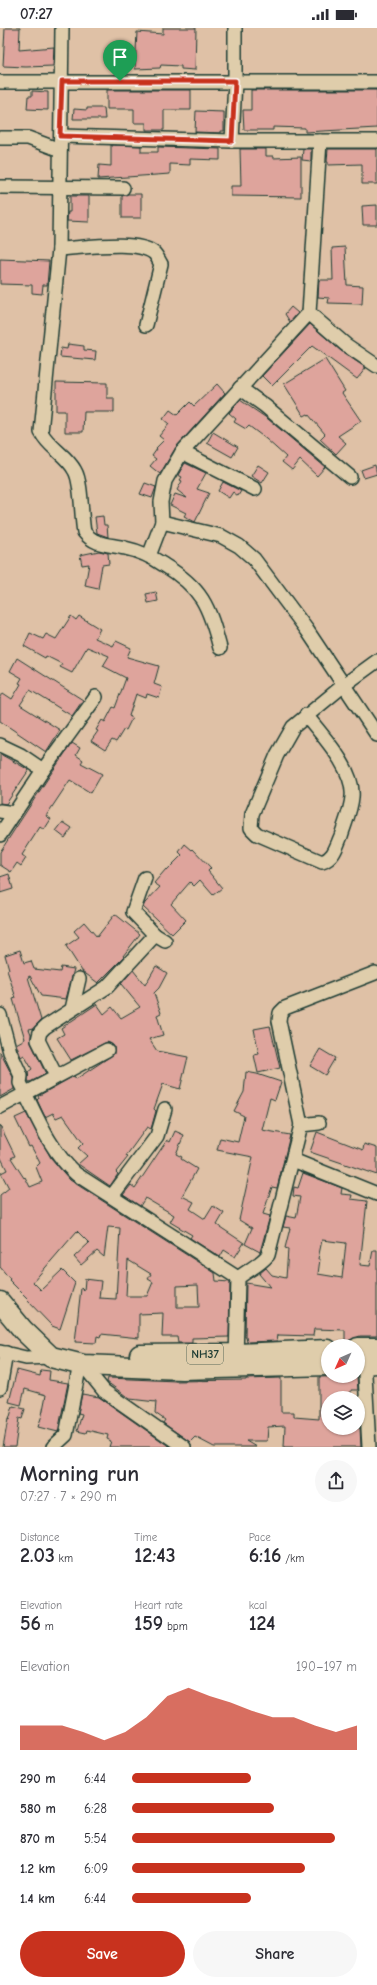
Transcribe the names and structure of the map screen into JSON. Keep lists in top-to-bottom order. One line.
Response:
{"streets":{"highway":["NH37"]},"north":"bottom left","page":{"status":"07:27","heading":["Morning run","07:27 · 7 × 290 m"],"stats":[["Distance","2.03 km"],["Time","12:43"],["Pace","6:16 /km"],["Elevation","56 m"],["Heart rate","159 bpm"],["kcal","124"]],"chart":["Elevation","190–197 m"],"list":[{"name":"290 m","note":"6:44"},{"name":"580 m","note":"6:28"},{"name":"870 m","note":"5:54"},{"name":"1.2 km","note":"6:09"},{"name":"1.4 km","note":"6:44"}],"buttons":["Save","Share"]}}
